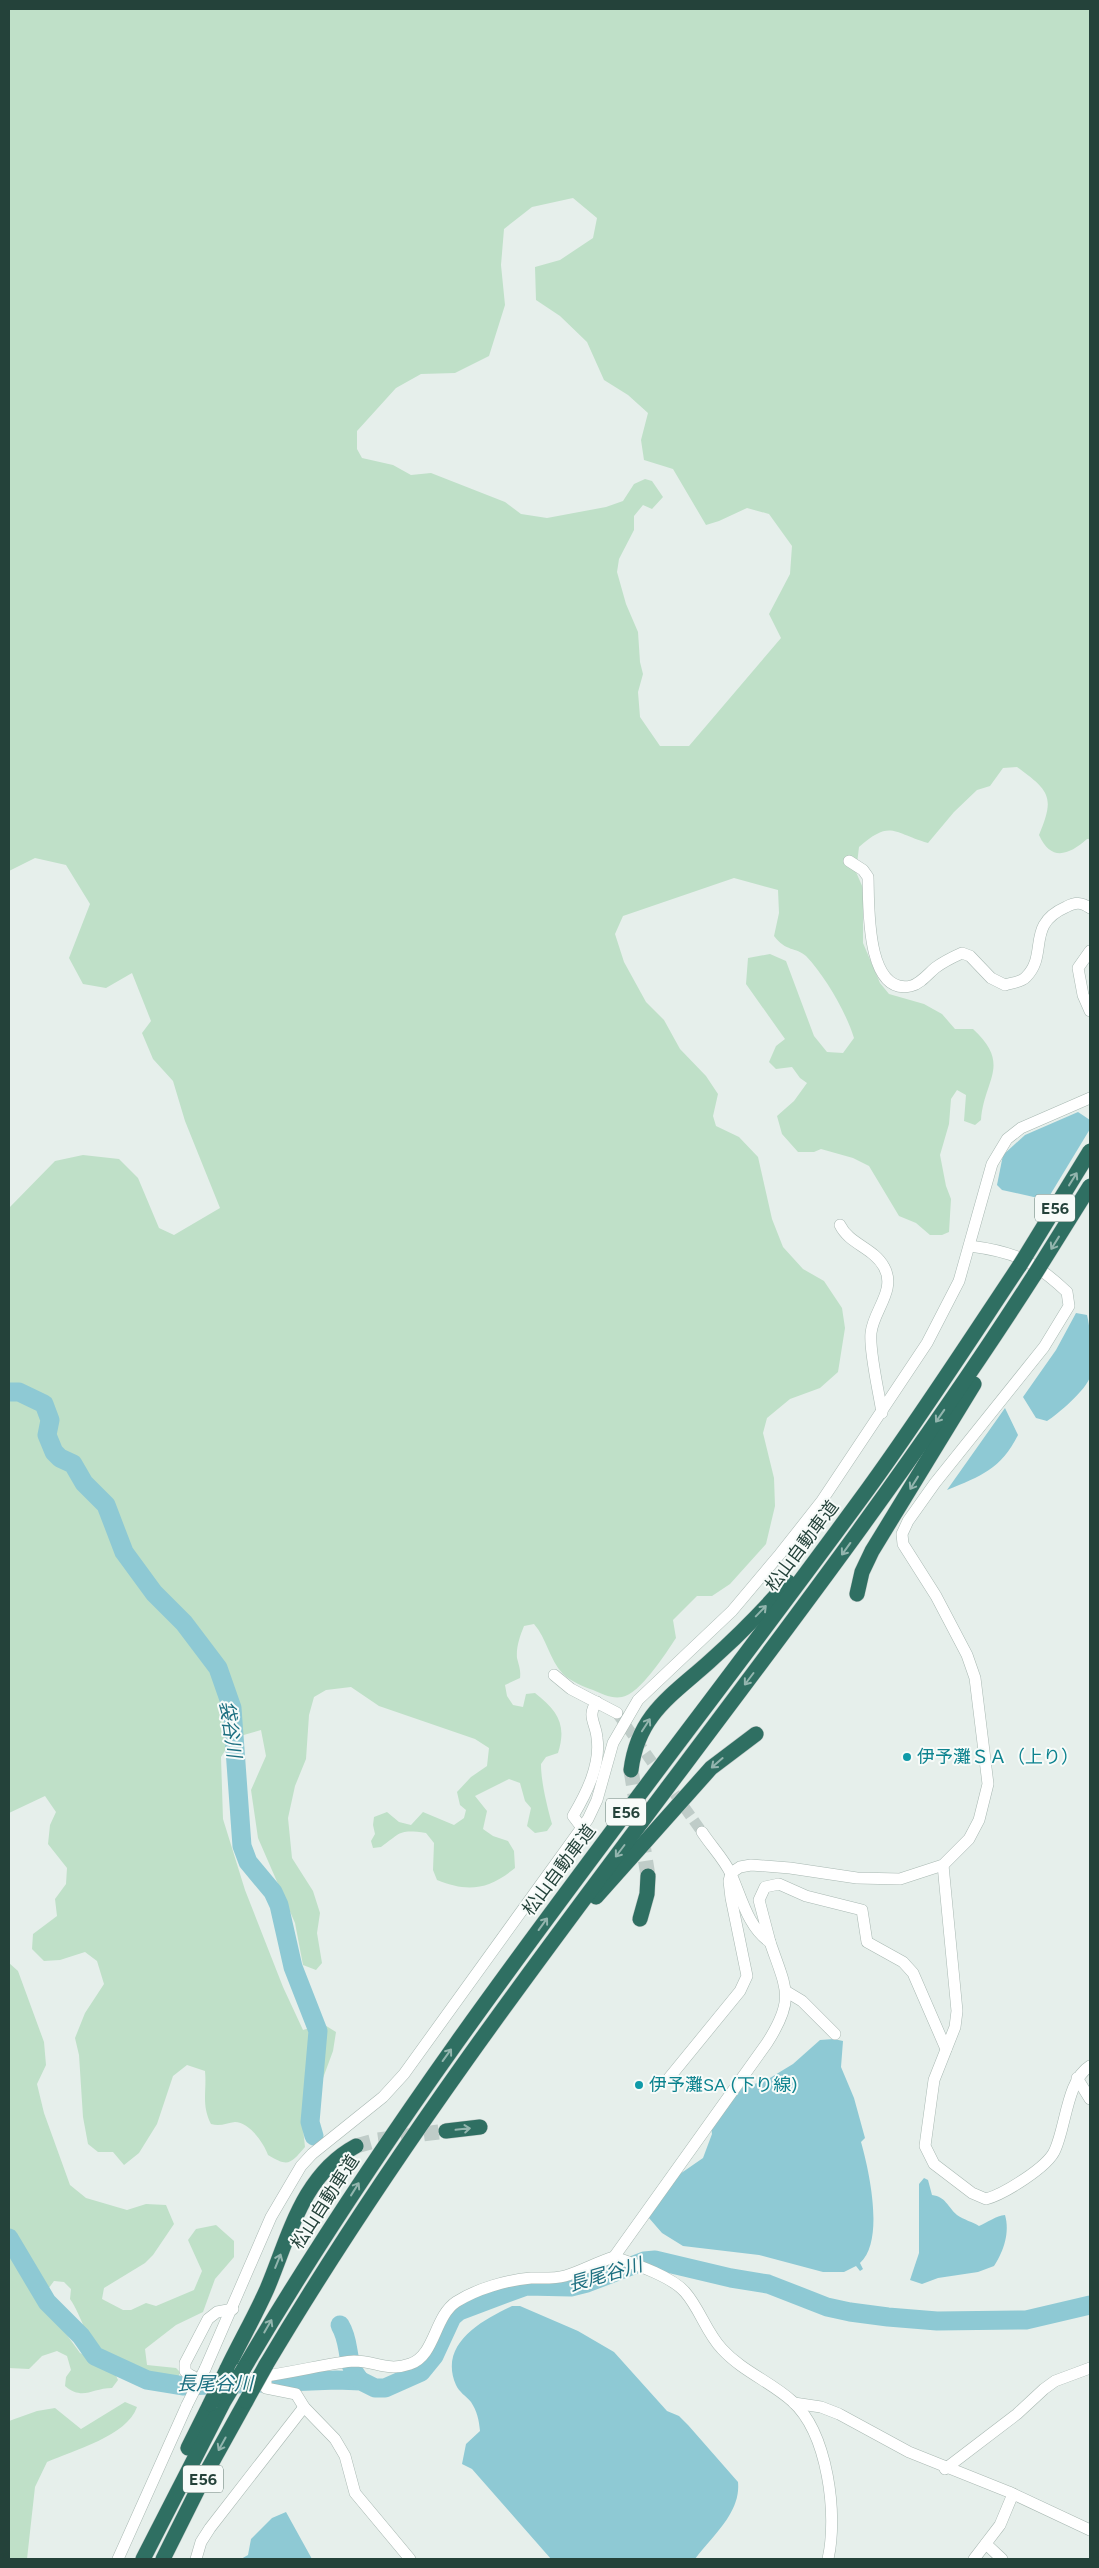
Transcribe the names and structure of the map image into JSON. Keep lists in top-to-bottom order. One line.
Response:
{"streets":{"highway":["E56","松山自動車道"]},"water":["袋谷川","長尾谷川"],"places":["伊予灘ＳＡ（上り）","伊予灘SA (下り線)"]}
